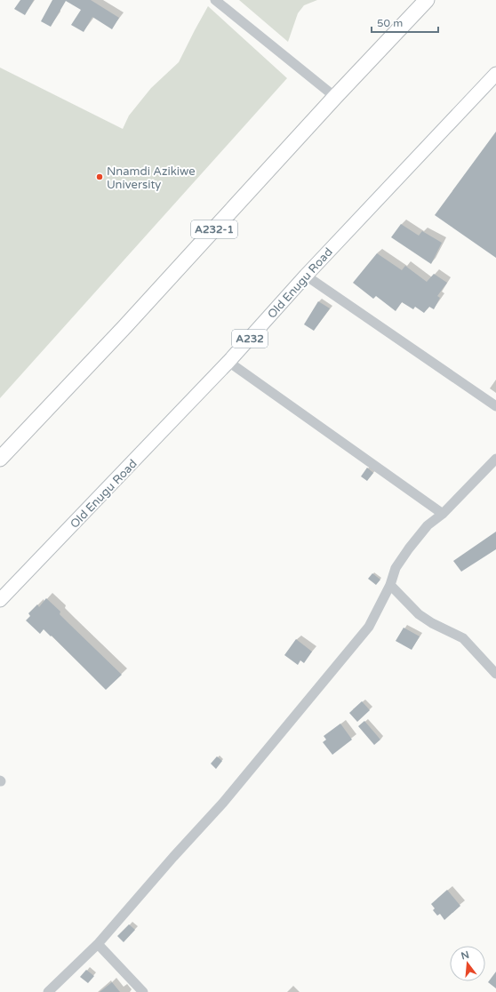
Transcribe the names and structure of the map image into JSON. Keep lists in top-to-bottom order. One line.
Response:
{"streets":{"highway":["A232-1"],"main road":["Old Enugu Road","A232"]},"places":["Nnamdi Azikiwe University"],"scale_bar":"50 m","north":"top"}
